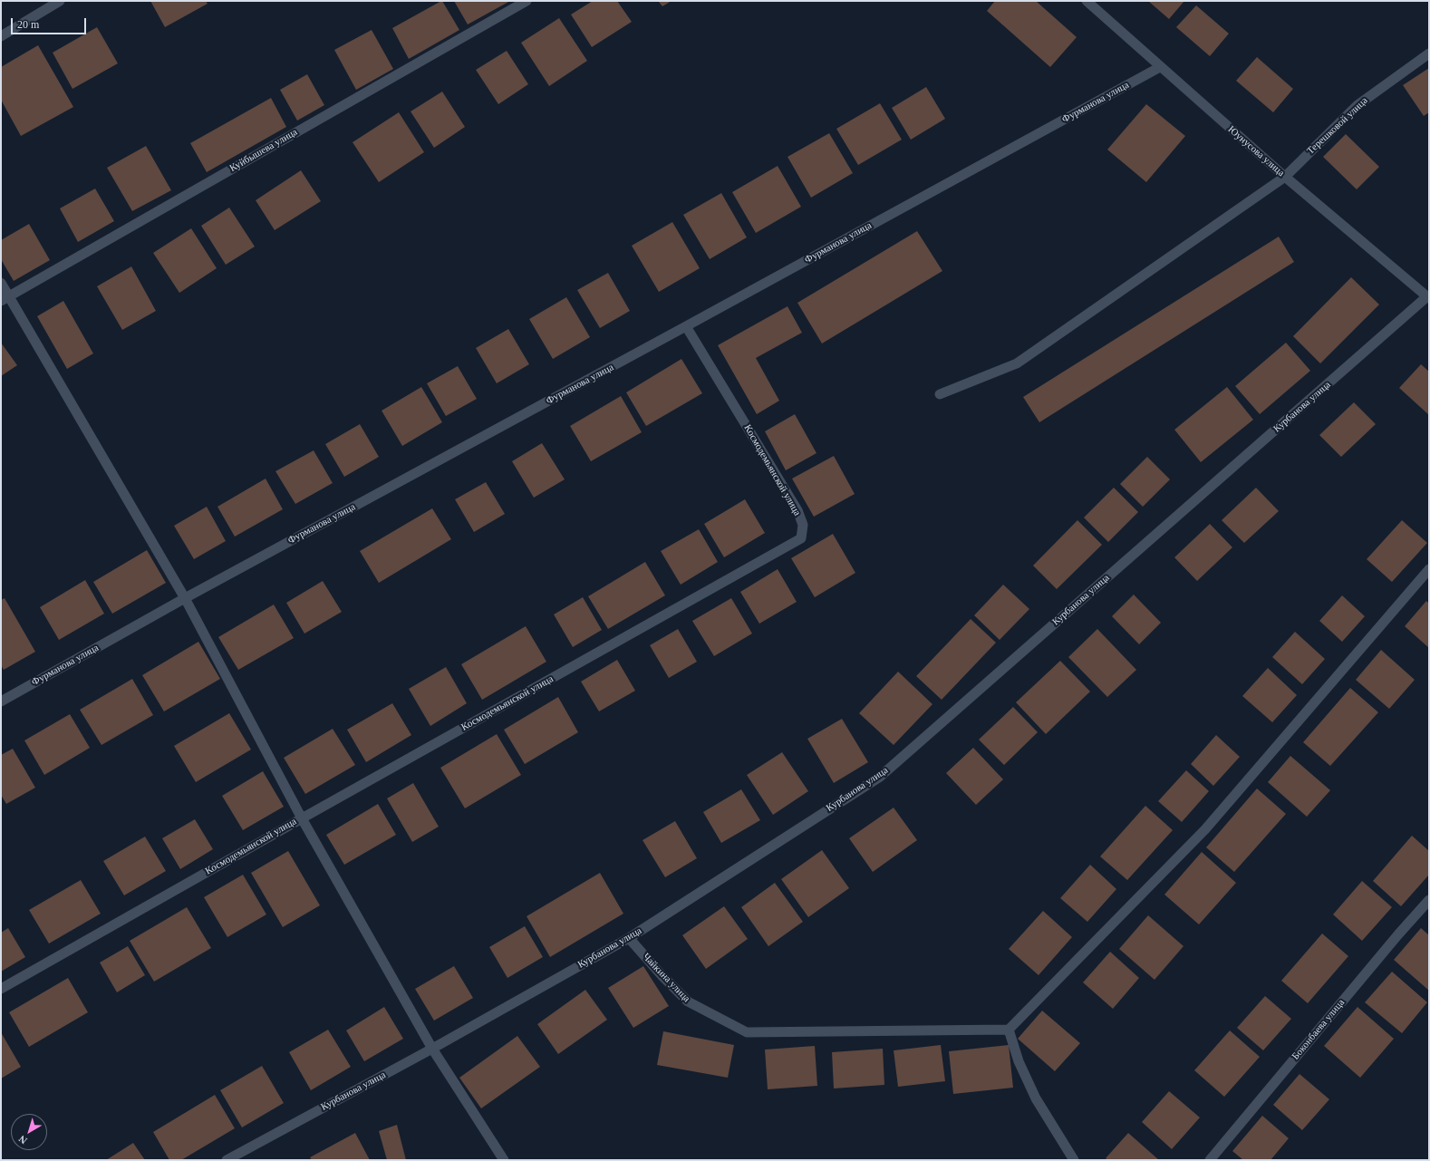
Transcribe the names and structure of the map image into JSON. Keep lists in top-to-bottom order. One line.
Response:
{"streets":{"street":["Фурманова улица","Терешковой улица","Куйбышева улица","Юунусова улица","Курбанова улица","Космодемьянской улица","Чайкина улица","Боконбаева улица"]},"crossings":[["Фурманова улица","Юунусова улица"],["Фурманова улица","Космодемьянской улица"],["Терешковой улица","Юунусова улица"],["Юунусова улица","Курбанова улица"],["Курбанова улица","Чайкина улица"]],"scale_bar":"20 m","north":"bottom left"}
